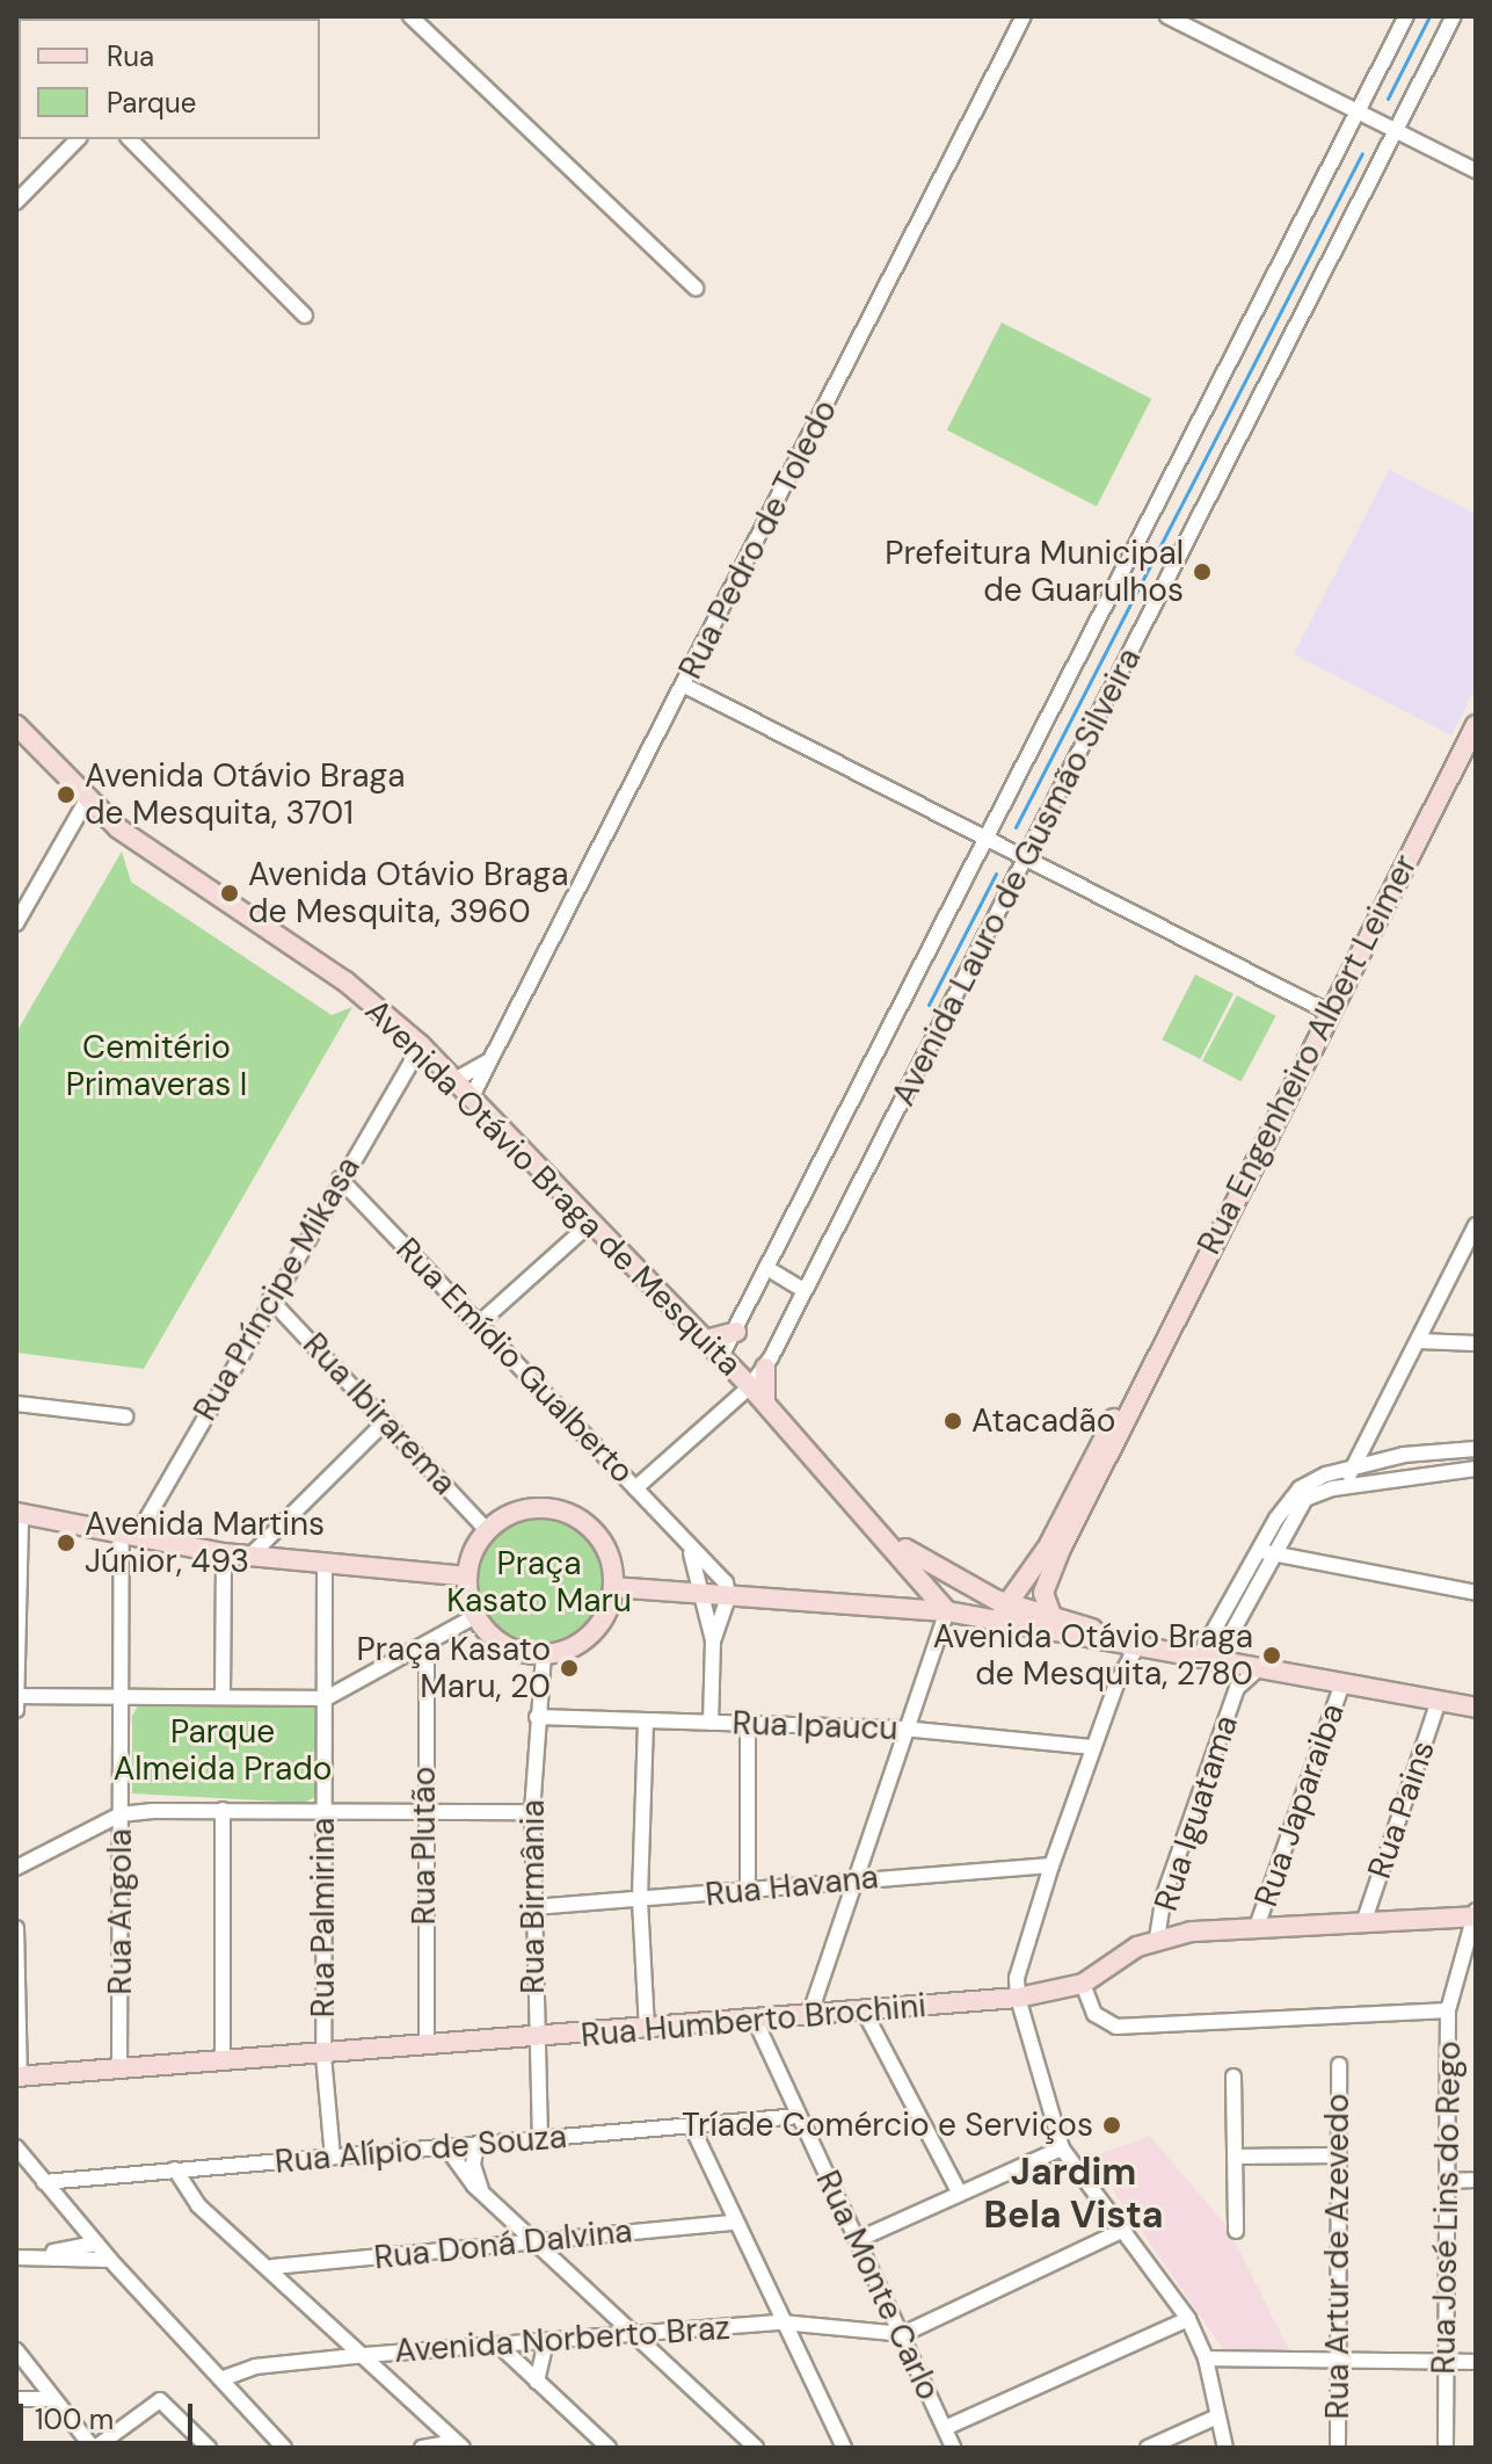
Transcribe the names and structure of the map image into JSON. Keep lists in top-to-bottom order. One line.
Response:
{"streets":{"street":["Rua Pedro de Toledo","Avenida Lauro de Gusmão Silveira","Rua Engenheiro Albert Leimer","Avenida Otávio Braga de Mesquita","Rua Príncipe Mikasa","Rua Emídio Gualberto","Rua Ibirarema","Rua Ipaucu","Rua Japaraiba","Rua Pains","Rua Iguatama","Rua Plutão","Rua Havana","Rua Birmânia","Rua Angola","Rua Palmirina","Rua Humberto Brochini","Rua Alípio de Souza","Rua José Lins do Rego","Rua Doná Dalvina","Rua Artur de Azevedo","Rua Monte Carlo","Avenida Norberto Braz"]},"crossings":[["Rua Pedro de Toledo","Avenida Otávio Braga de Mesquita"],["Avenida Lauro de Gusmão Silveira","Avenida Otávio Braga de Mesquita"],["Avenida Lauro de Gusmão Silveira","Rua Emídio Gualberto"],["Avenida Otávio Braga de Mesquita","Rua Príncipe Mikasa"],["Rua Príncipe Mikasa","Rua Emídio Gualberto"],["Rua Príncipe Mikasa","Rua Ibirarema"],["Rua Príncipe Mikasa","Rua Angola"],["Rua Emídio Gualberto","Rua Ipaucu"],["Rua Ibirarema","Rua Birmânia"],["Rua Ipaucu","Rua Birmânia"],["Rua Japaraiba","Rua Humberto Brochini"],["Rua Pains","Rua Humberto Brochini"],["Rua Iguatama","Rua Humberto Brochini"],["Rua Plutão","Rua Humberto Brochini"],["Rua Havana","Rua Birmânia"],["Rua Birmânia","Rua Humberto Brochini"],["Rua Birmânia","Rua Alípio de Souza"],["Rua Angola","Rua Humberto Brochini"],["Rua Palmirina","Rua Humberto Brochini"],["Rua Palmirina","Rua Alípio de Souza"],["Rua Humberto Brochini","Rua José Lins do Rego"],["Rua Humberto Brochini","Rua Monte Carlo"],["Rua Alípio de Souza","Rua Monte Carlo"],["Rua Monte Carlo","Avenida Norberto Braz"]],"districts":["Jardim Bela Vista"],"parks":["Cemitério Primaveras I","Praça Kasato Maru","Parque Almeida Prado"],"places":["Prefeitura Municipal de Guarulhos","Avenida Otávio Braga de Mesquita, 3701","Avenida Otávio Braga de Mesquita, 3960","Atacadão","Avenida Martins Júnior, 493","Avenida Otávio Braga de Mesquita, 2780","Praça Kasato Maru, 20","Tríade Comércio e Serviços"],"legend":["Rua","Parque"],"scale_bar":"100 m"}
